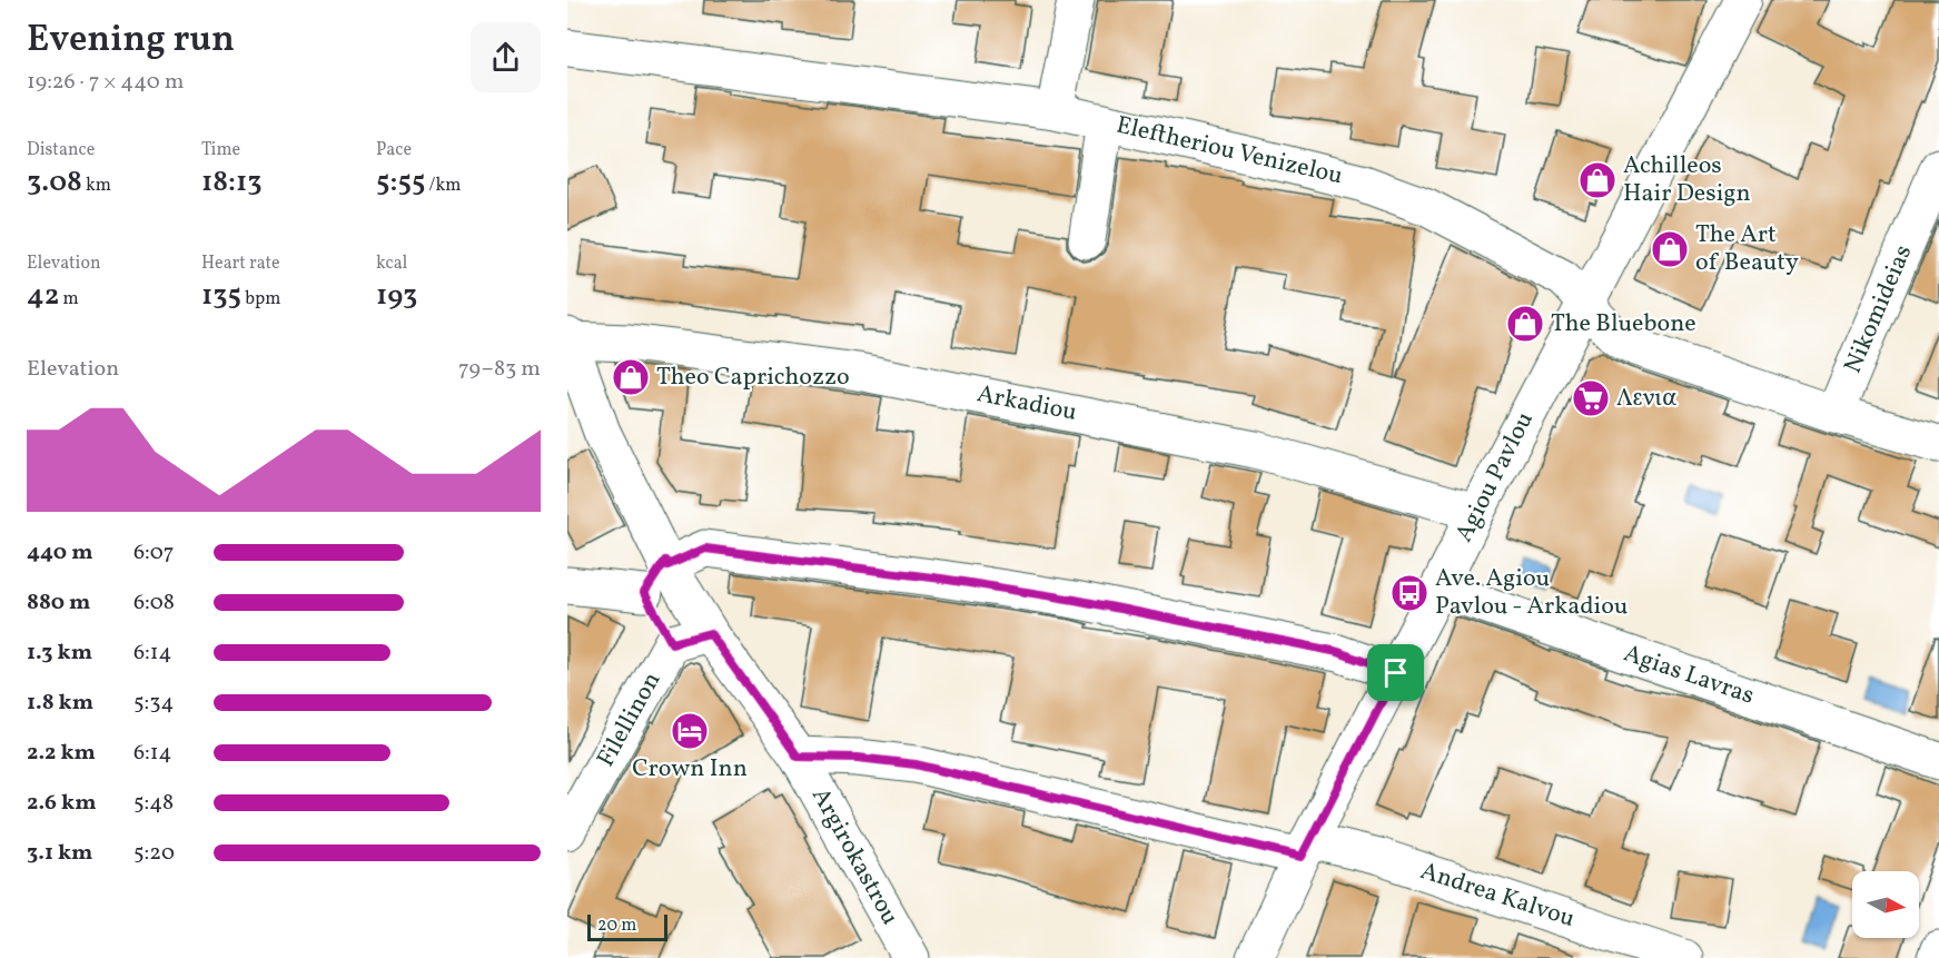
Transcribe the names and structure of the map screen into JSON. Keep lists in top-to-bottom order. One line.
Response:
{"streets":{"street":["Eleftheriou Venizelou","Nikomideias","Arkadiou","Agiou Pavlou","Agias Lavras","Filellinon","Argirokastrou","Andrea Kalvou"]},"crossings":[["Eleftheriou Venizelou","Nikomideias"],["Eleftheriou Venizelou","Agiou Pavlou"],["Arkadiou","Agiou Pavlou"],["Arkadiou","Argirokastrou"],["Agiou Pavlou","Agias Lavras"],["Agiou Pavlou","Andrea Kalvou"],["Filellinon","Argirokastrou"],["Argirokastrou","Andrea Kalvou"]],"places":{"shop":["Achilleos Hair Design","The Art of Beauty","The Bluebone","Theo Caprichozzo"],"supermarket":["Λενια"],"bus stop":["Ave. Agiou Pavlou - Arkadiou"],"hotel":["Crown Inn"]},"scale_bar":"20 m","north":"right","page":{"heading":["Evening run","19:26 · 7 × 440 m"],"stats":[["Distance","3.08 km"],["Time","18:13"],["Pace","5:55 /km"],["Elevation","42 m"],["Heart rate","135 bpm"],["kcal","193"]],"chart":["Elevation","79–83 m"],"list":[{"name":"440 m","note":"6:07"},{"name":"880 m","note":"6:08"},{"name":"1.3 km","note":"6:14"},{"name":"1.8 km","note":"5:34"},{"name":"2.2 km","note":"6:14"},{"name":"2.6 km","note":"5:48"},{"name":"3.1 km","note":"5:20"}],"scale":"20 m"}}
